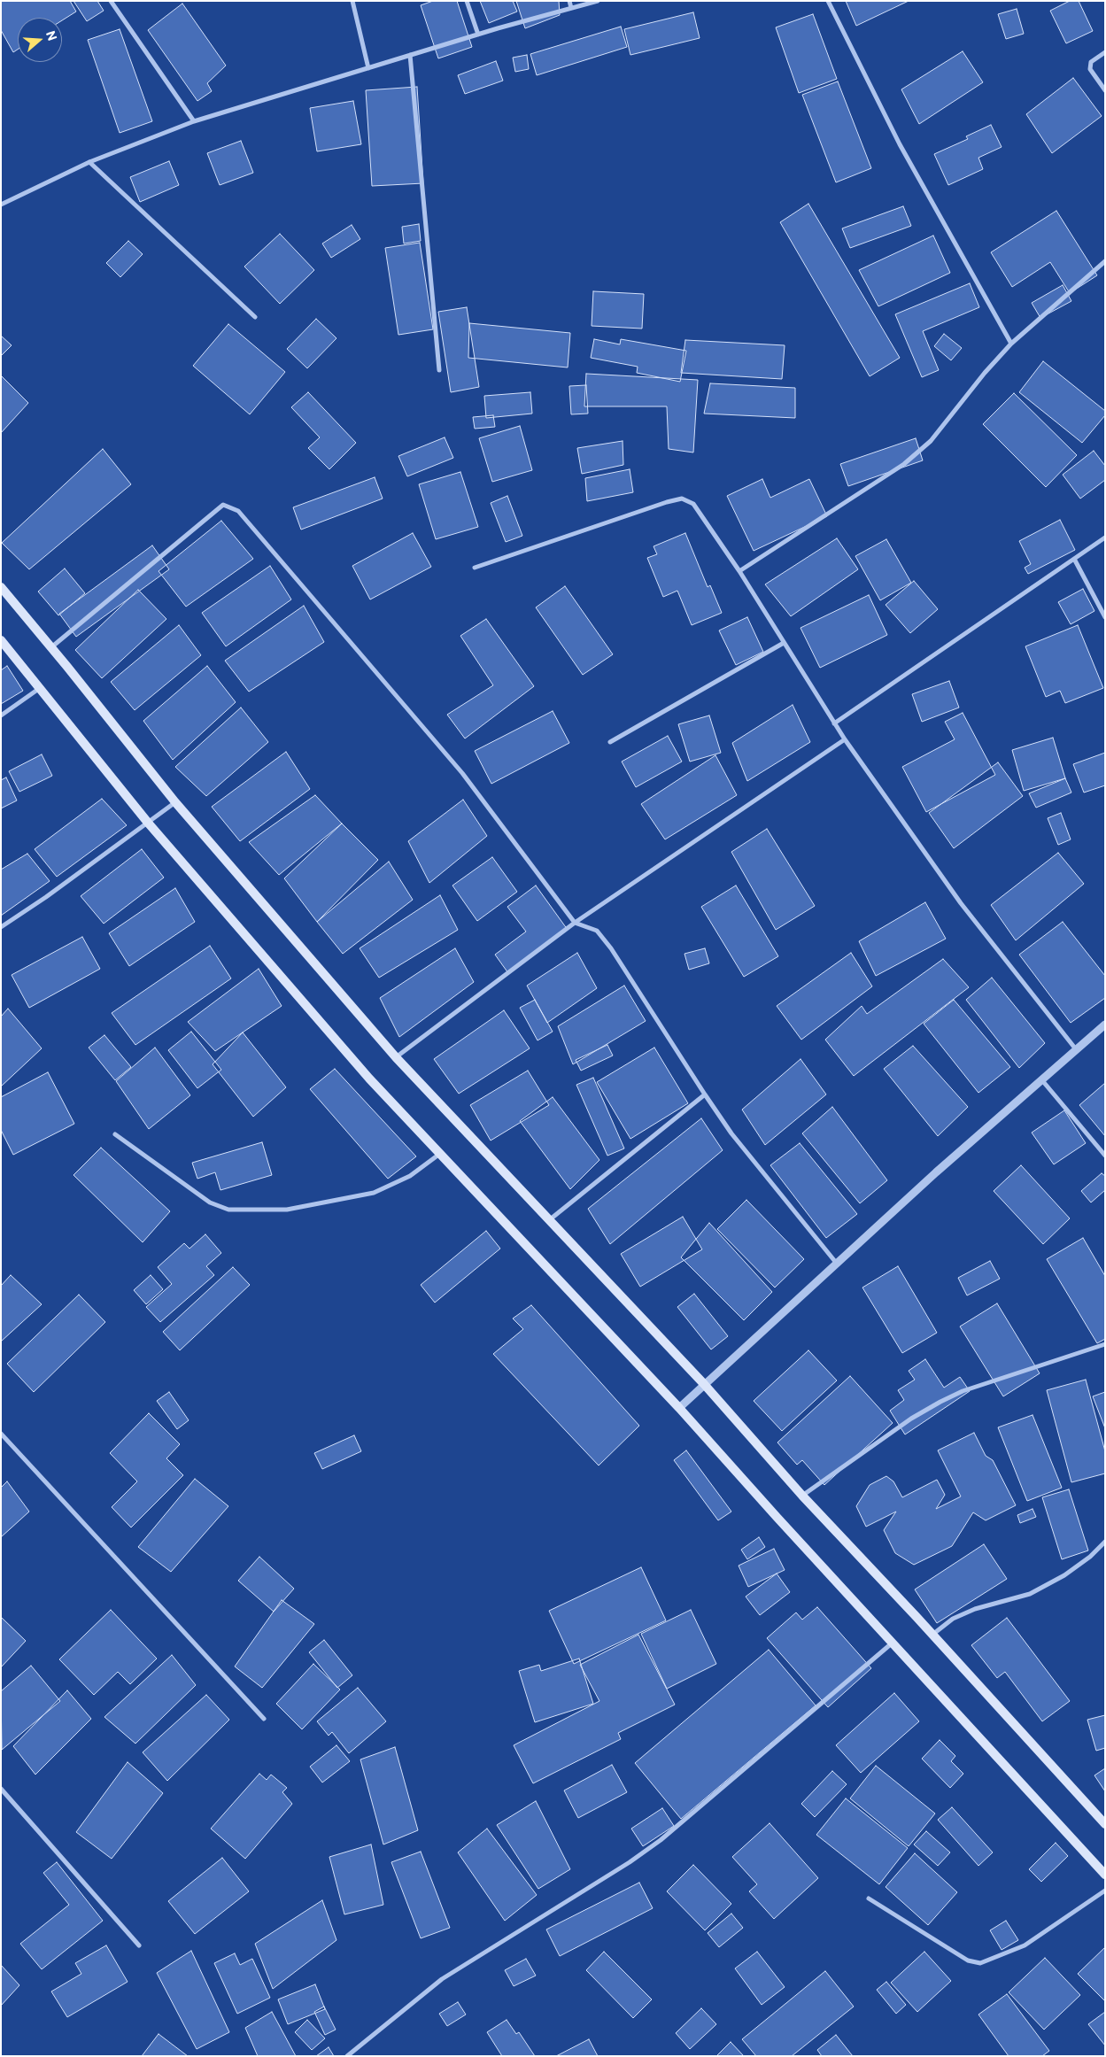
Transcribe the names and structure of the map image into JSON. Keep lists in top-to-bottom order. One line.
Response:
{"north":"right"}
